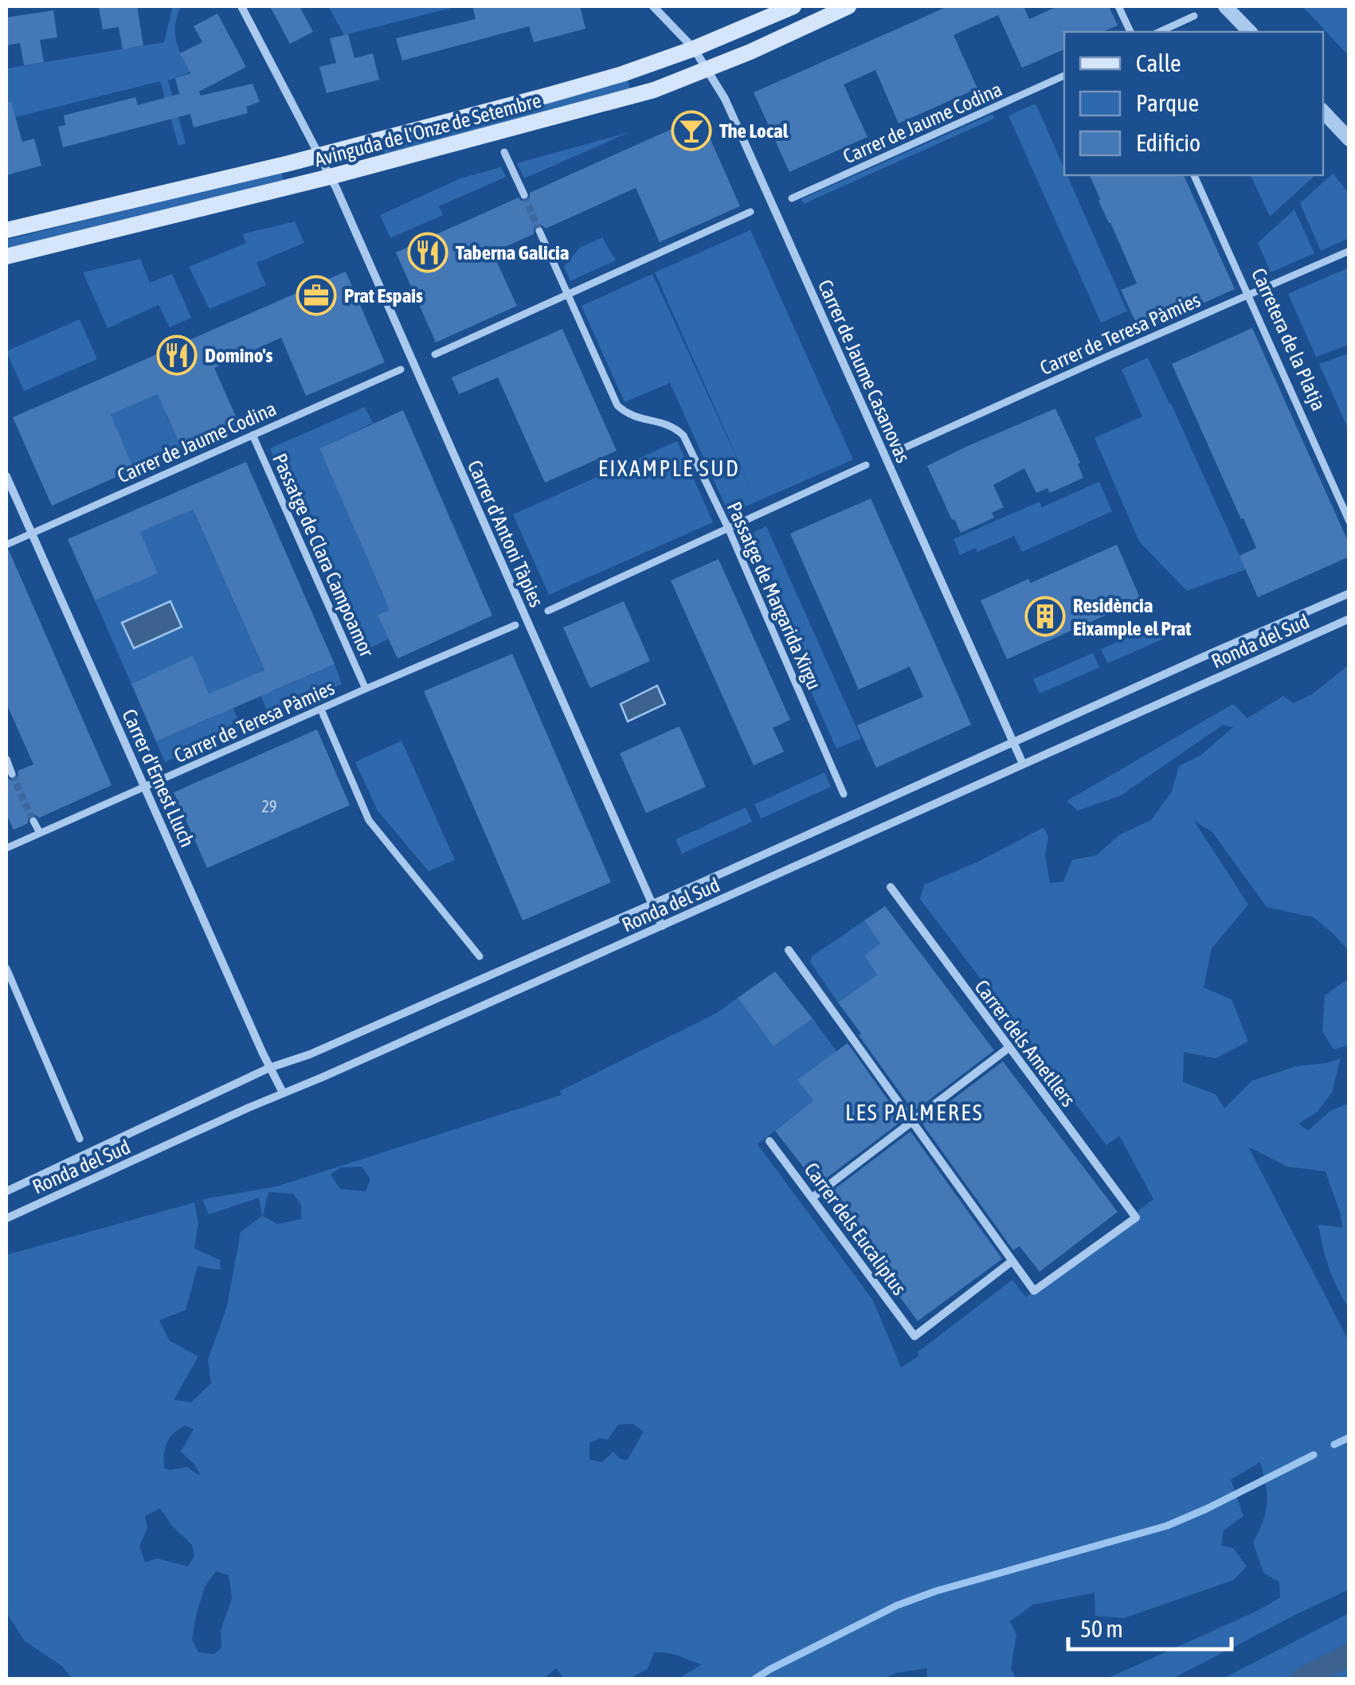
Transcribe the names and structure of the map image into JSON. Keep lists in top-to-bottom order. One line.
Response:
{"streets":{"main road":["Avinguda de l'Onze de Setembre"],"street":["Carrer de Jaume Codina","Carrer de Teresa Pàmies","Carretera de la Platja","Carrer de Jaume Casanovas","Carrer d'Antoni Tàpies","Passatge de Clara Campoamor","Passatge de Margarida Xirgu","Ronda del Sud","Carrer d'Ernest Lluch","Carrer dels Ametllers","Carrer dels Eucaliptus"]},"crossings":[["Carrer de Jaume Codina","Passatge de Clara Campoamor"],["Carrer de Jaume Codina","Carrer d'Ernest Lluch"],["Avinguda de l'Onze de Setembre","Carrer de Jaume Casanovas"],["Avinguda de l'Onze de Setembre","Carrer d'Antoni Tàpies"],["Carrer de Teresa Pàmies","Carretera de la Platja"],["Carrer de Teresa Pàmies","Passatge de Clara Campoamor"],["Carrer de Teresa Pàmies","Carrer d'Ernest Lluch"],["Carrer de Jaume Casanovas","Ronda del Sud"],["Carrer d'Antoni Tàpies","Ronda del Sud"],["Ronda del Sud","Carrer d'Ernest Lluch"],["Carrer dels Ametllers","Carrer dels Eucaliptus"]],"districts":["EIXAMPLE SUD","LES PALMERES"],"places":{"bar":["The Local"],"restaurant":["Taberna Galicia","Domino's"],"office":["Prat Espais"],"building":["Residència Eixample el Prat"]},"house_numbers":["29"],"legend":["Calle","Parque","Edificio"],"scale_bar":"50 m"}
